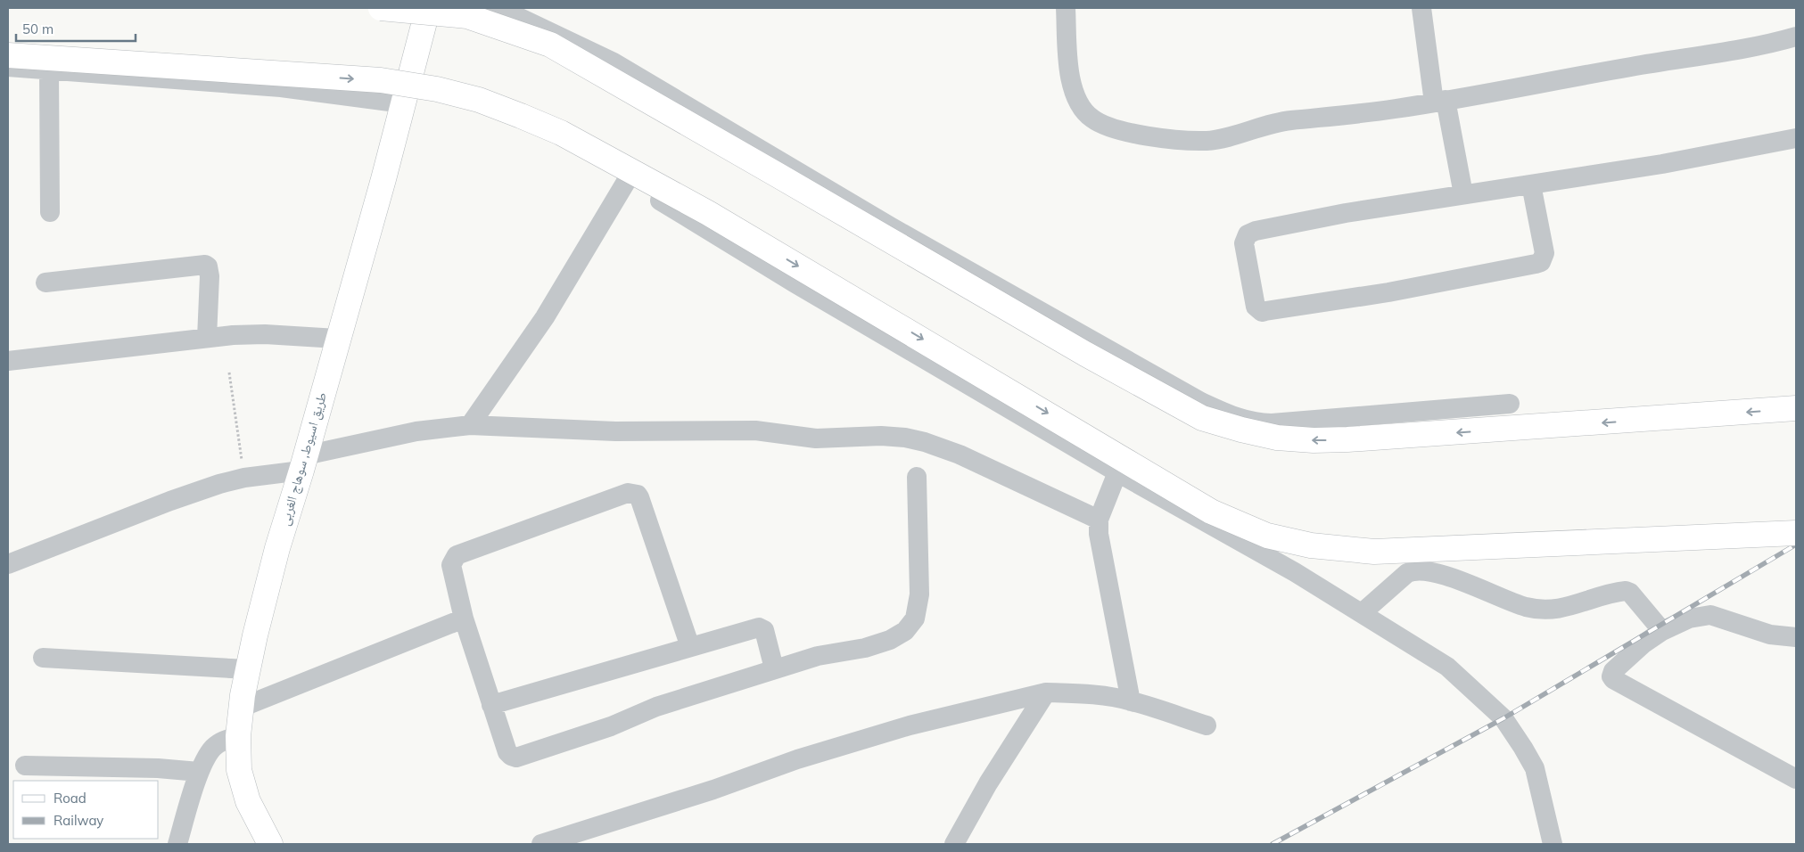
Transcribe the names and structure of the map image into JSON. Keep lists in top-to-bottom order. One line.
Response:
{"streets":{"main road":["طريق اسيوط, سوهاج الغربى"]},"legend":["Road","Railway"],"scale_bar":"50 m"}
